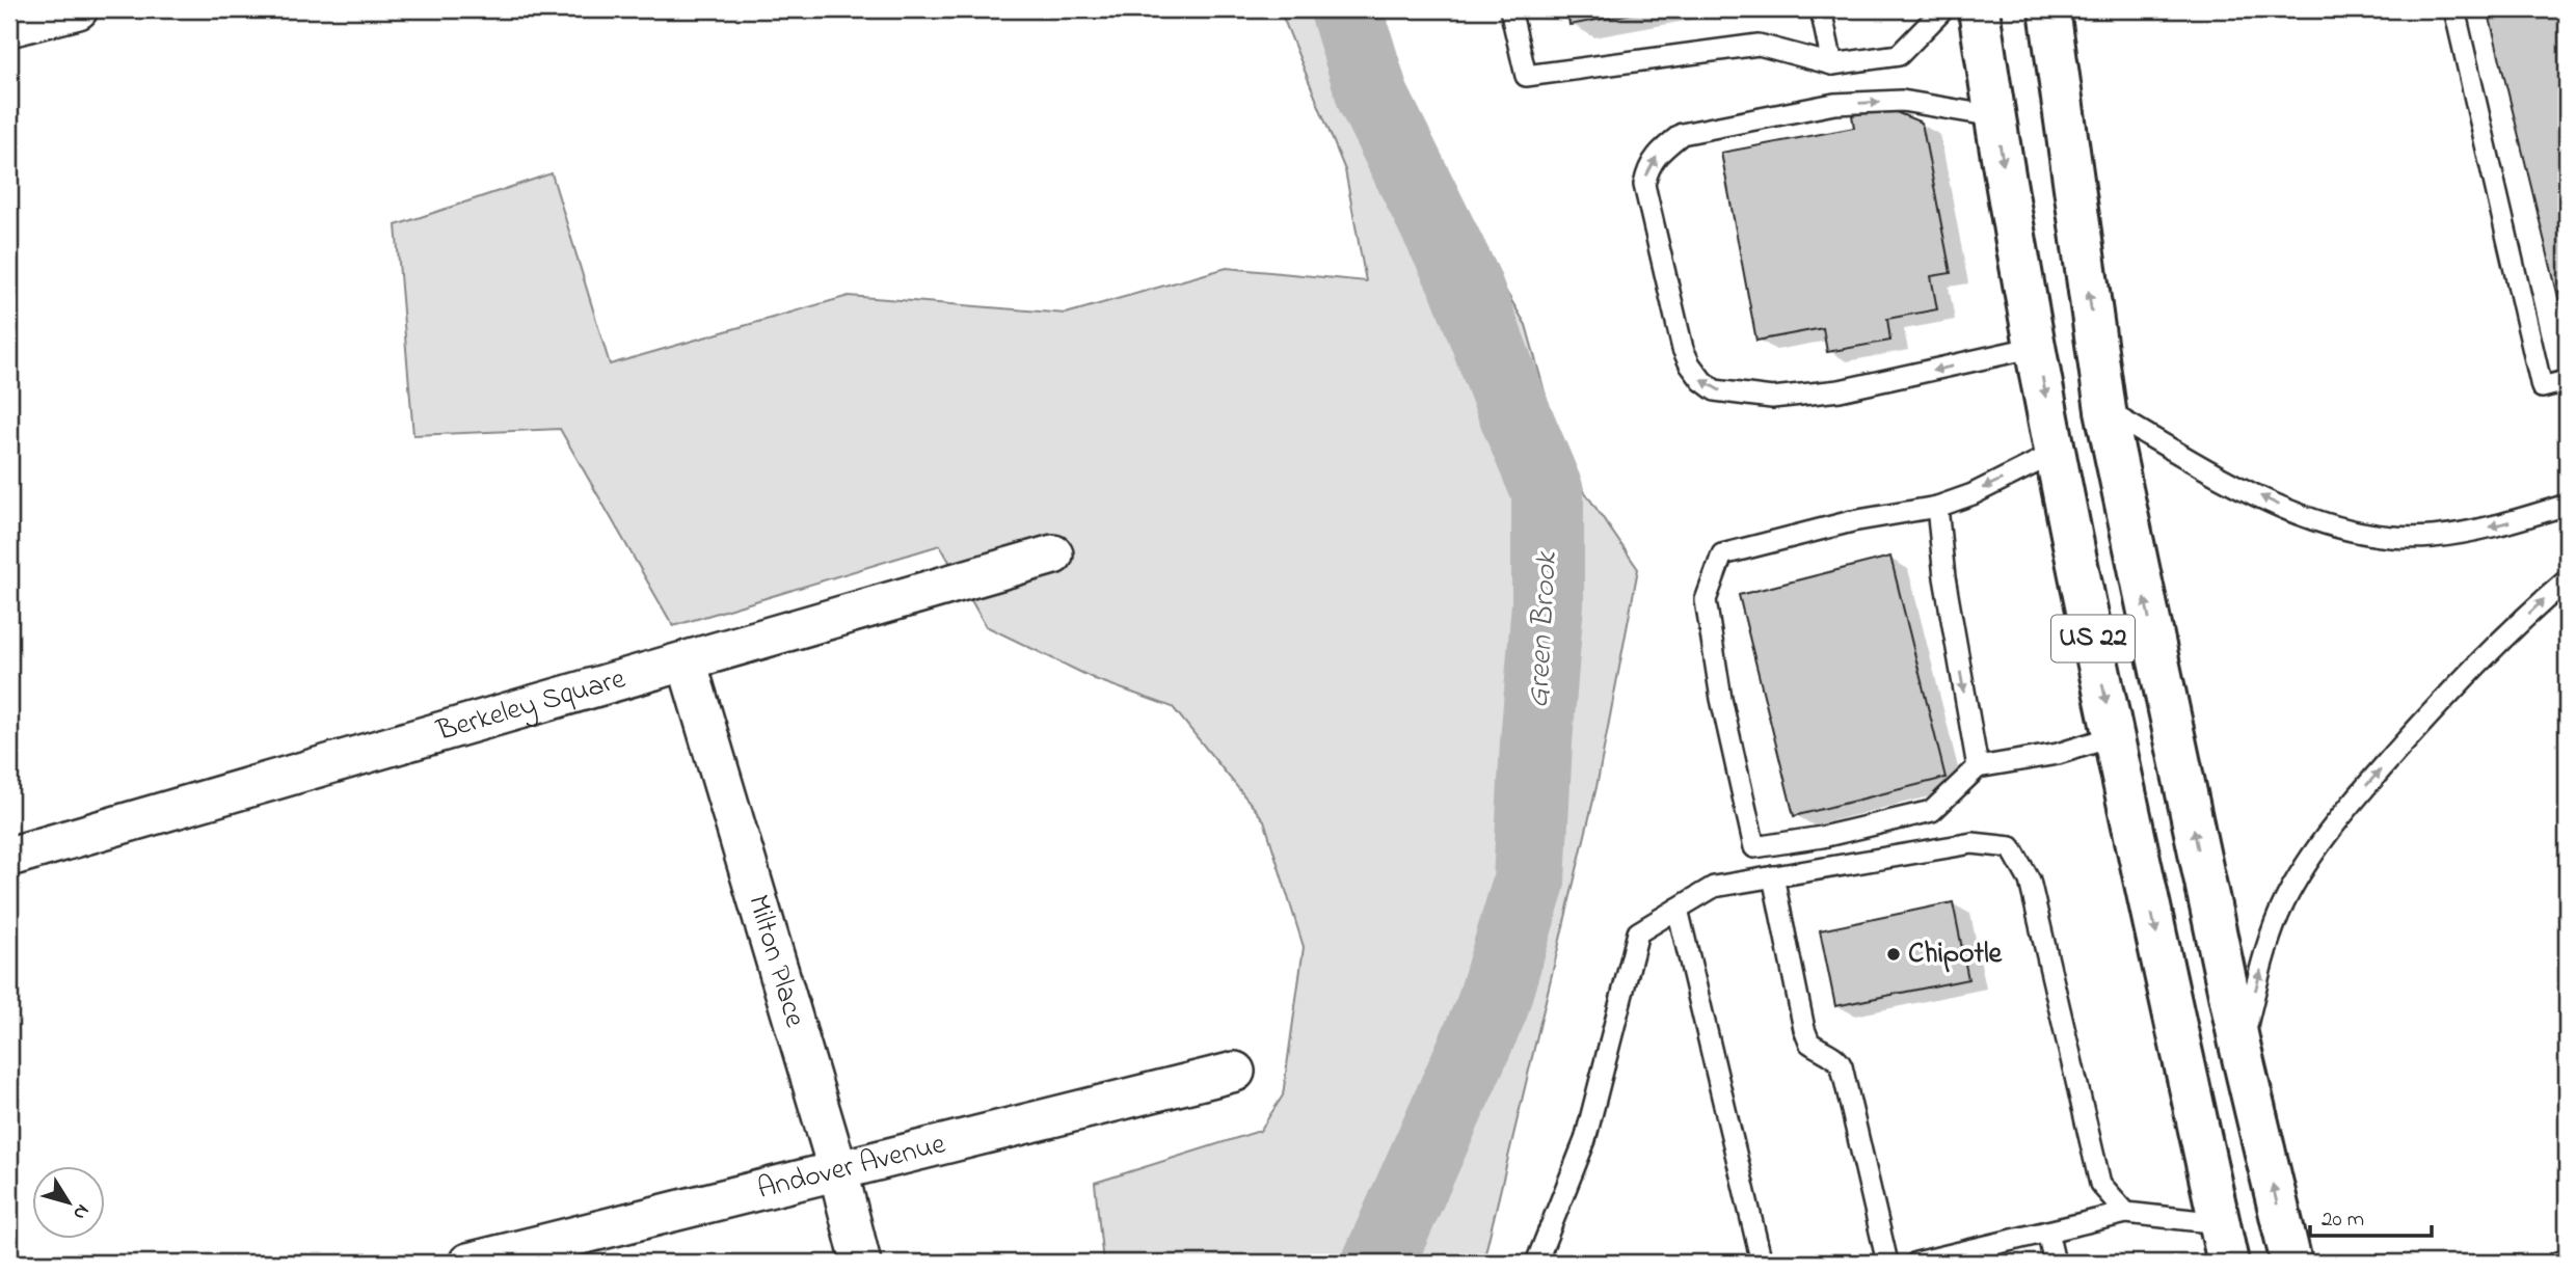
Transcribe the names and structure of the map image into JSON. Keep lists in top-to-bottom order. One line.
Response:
{"streets":{"highway":["US 22"],"street":["Berkeley Square","Milton Place","Andover Avenue"]},"crossings":[["Berkeley Square","Milton Place"],["Milton Place","Andover Avenue"]],"water":["Green Brook"],"places":["Chipotle"],"scale_bar":"20 m","north":"bottom right"}
